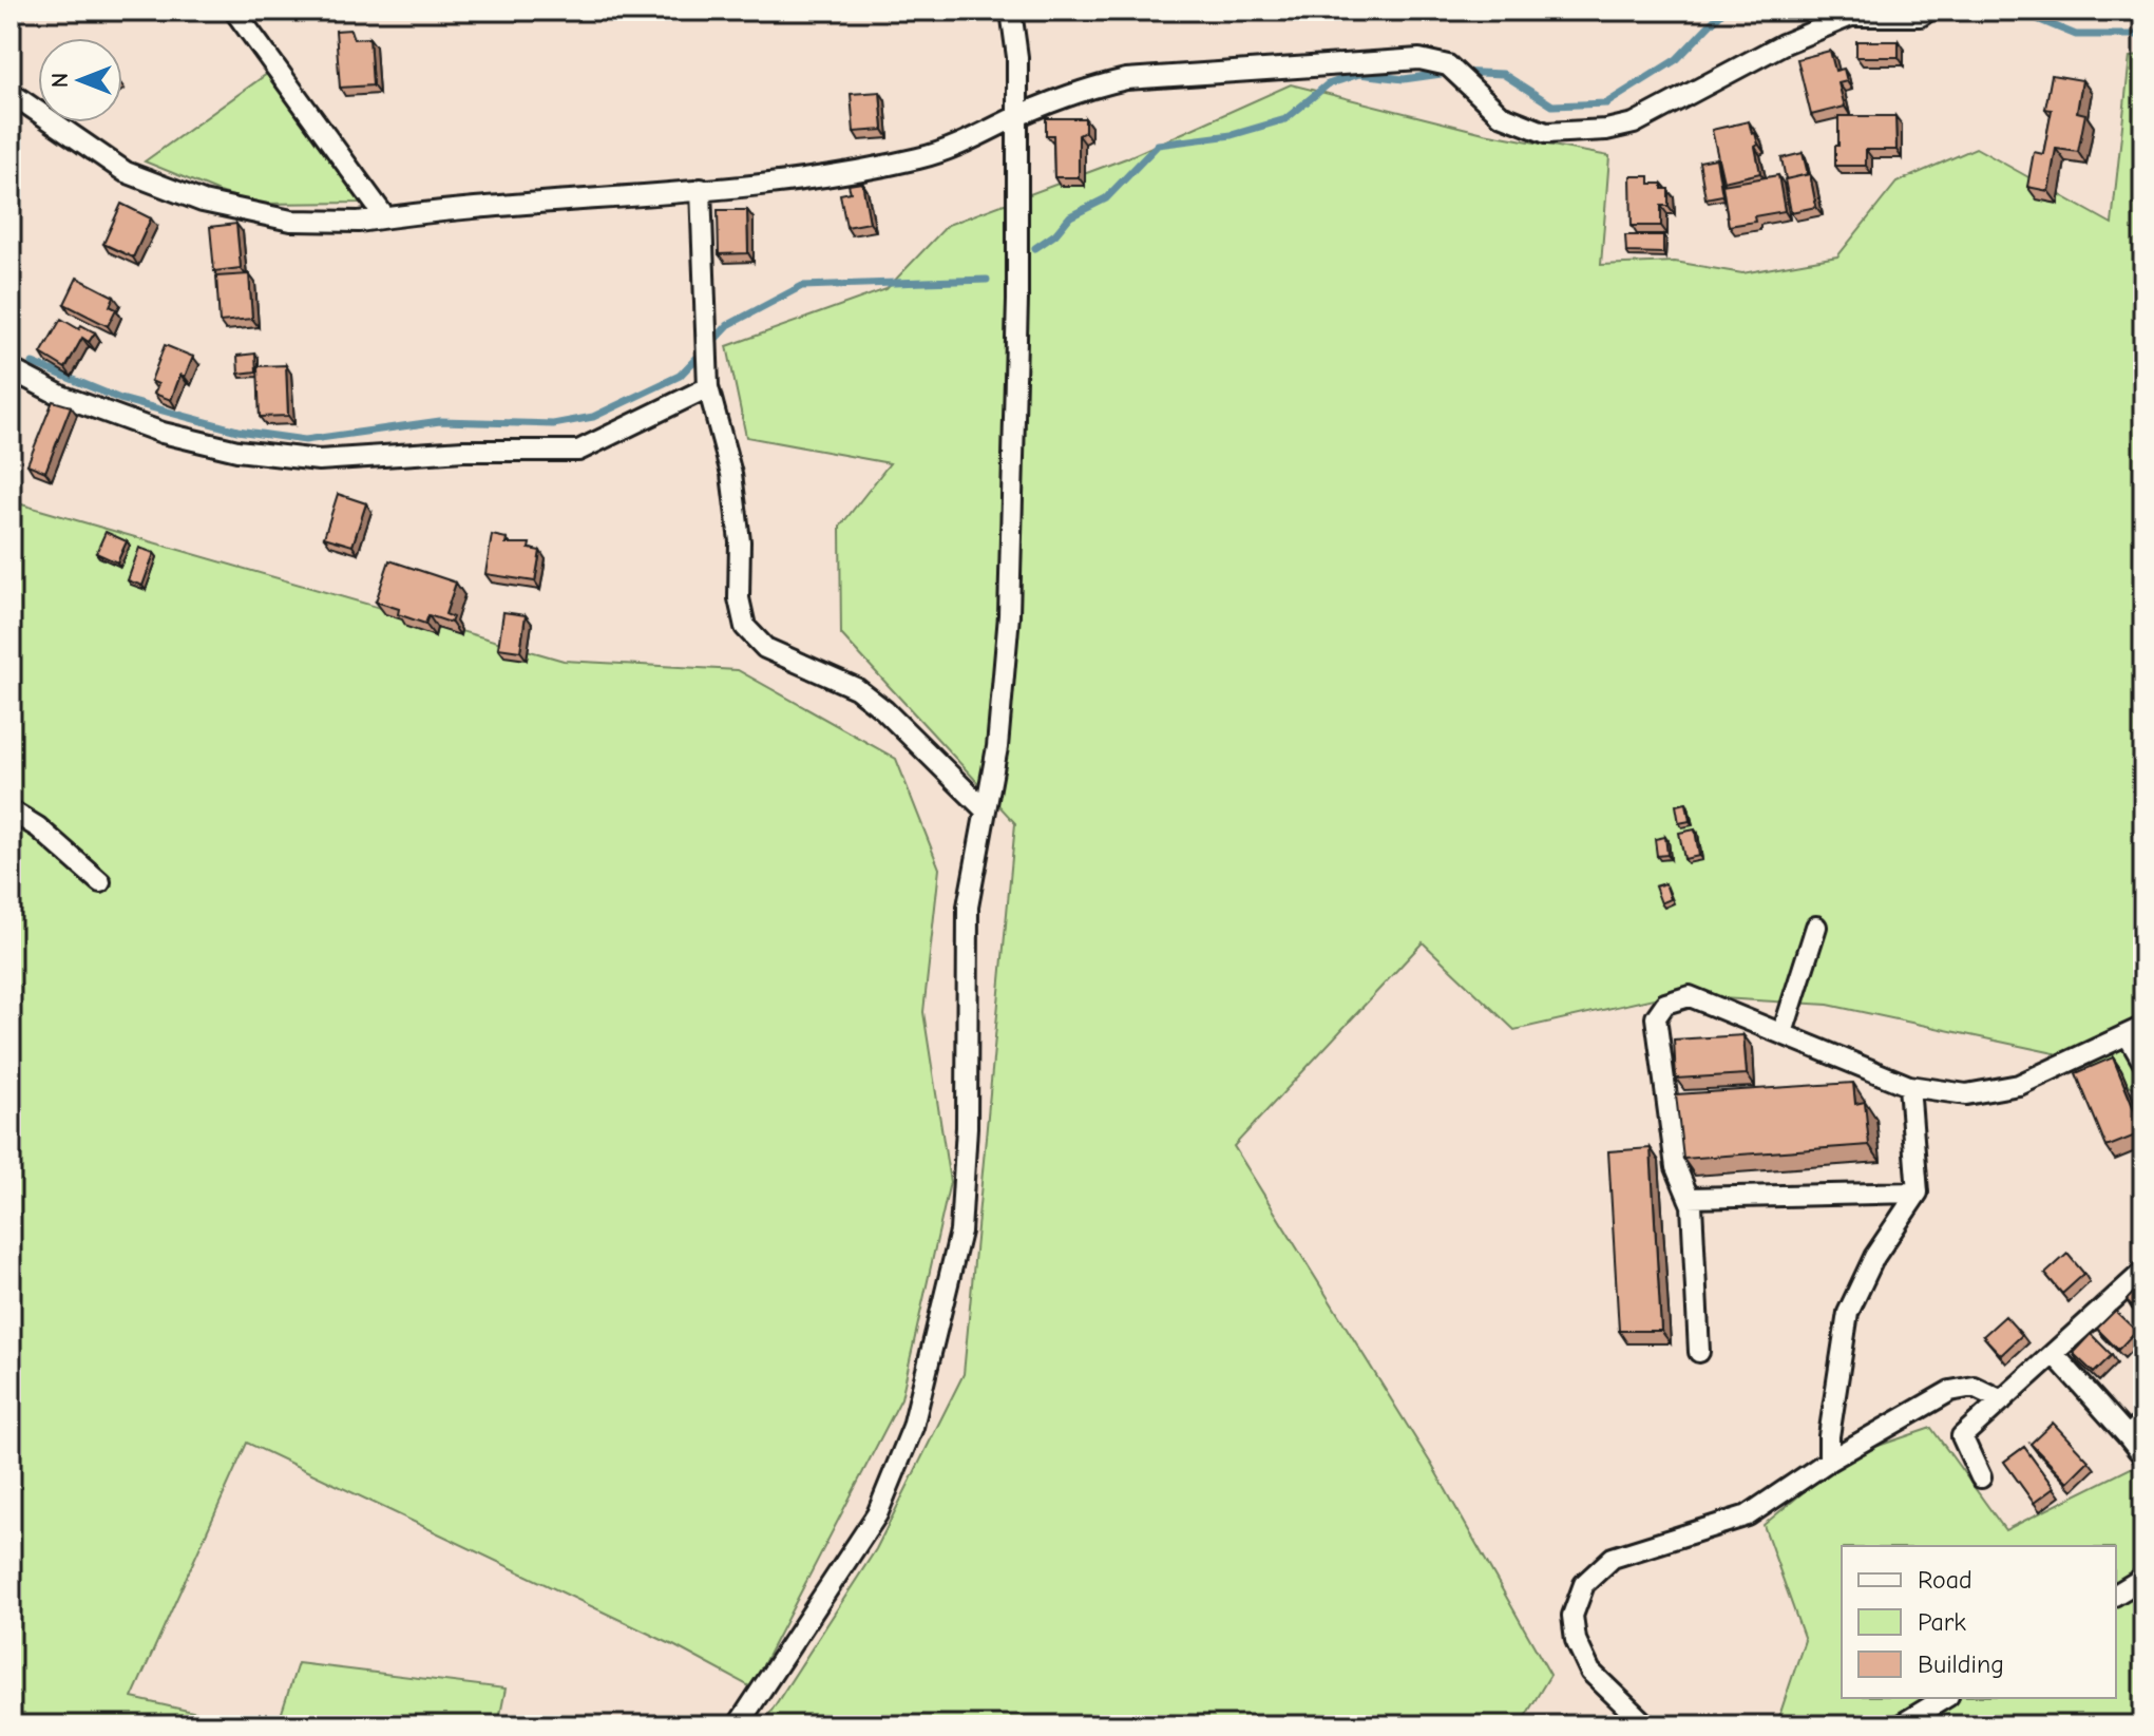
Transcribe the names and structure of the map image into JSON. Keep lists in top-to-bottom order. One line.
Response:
{"legend":["Road","Park","Building"],"north":"left"}
